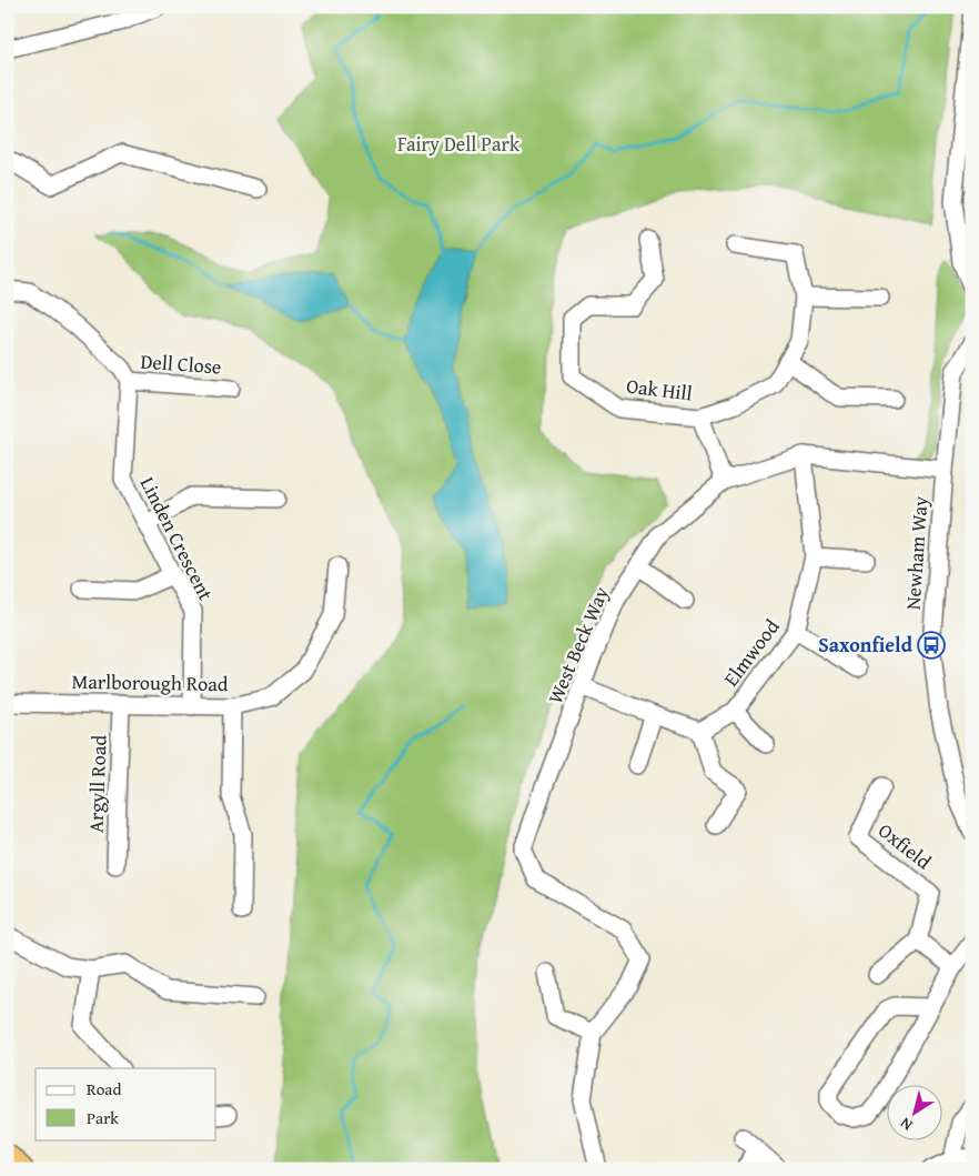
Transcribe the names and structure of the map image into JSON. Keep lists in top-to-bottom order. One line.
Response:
{"streets":{"street":["Dell Close","Oak Hill","Linden Crescent","Newham Way","West Beck Way","Elmwood","Marlborough Road","Argyll Road","Oxfield"]},"crossings":[["Dell Close","Linden Crescent"],["Linden Crescent","Marlborough Road"],["Newham Way","West Beck Way"],["West Beck Way","Elmwood"],["Marlborough Road","Argyll Road"]],"parks":["Fairy Dell Park"],"places":{"bus stop":["Saxonfield"]},"legend":["Road","Park"],"north":"bottom left"}
